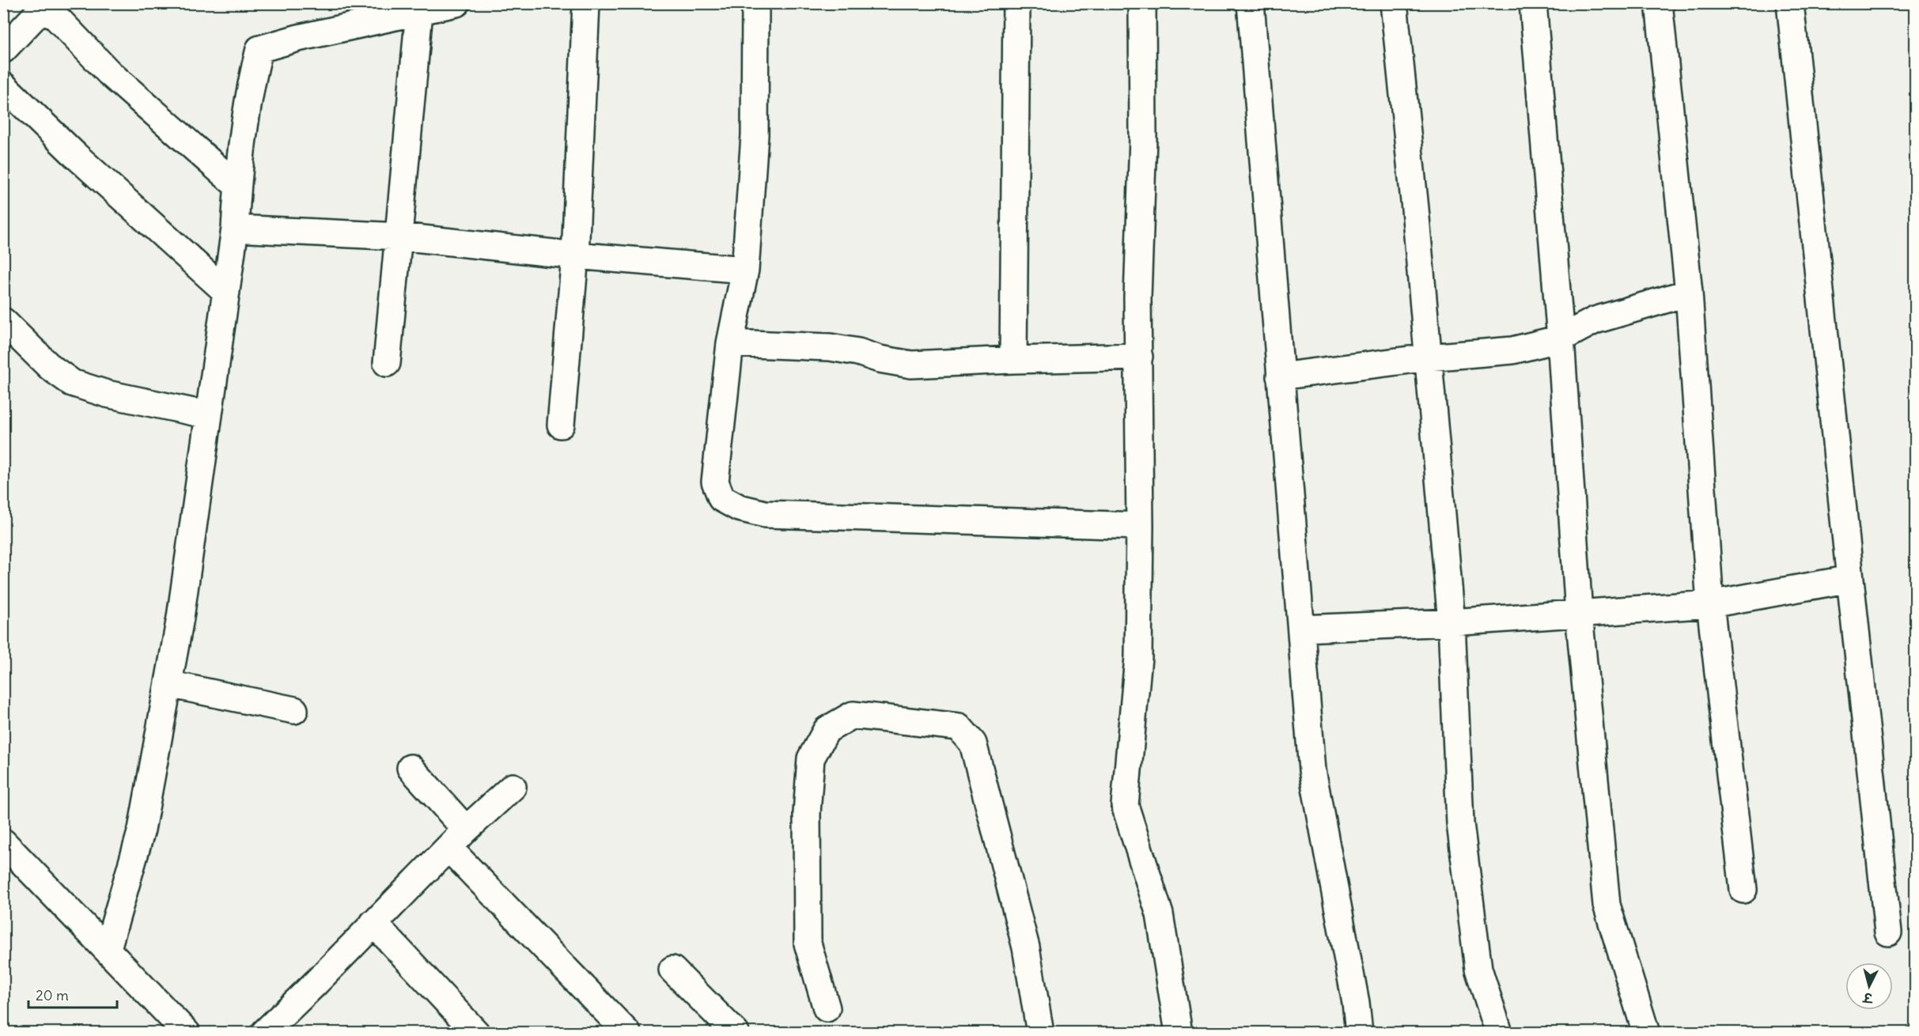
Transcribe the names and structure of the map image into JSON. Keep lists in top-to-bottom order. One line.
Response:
{"scale_bar":"20 m","north":"bottom"}
